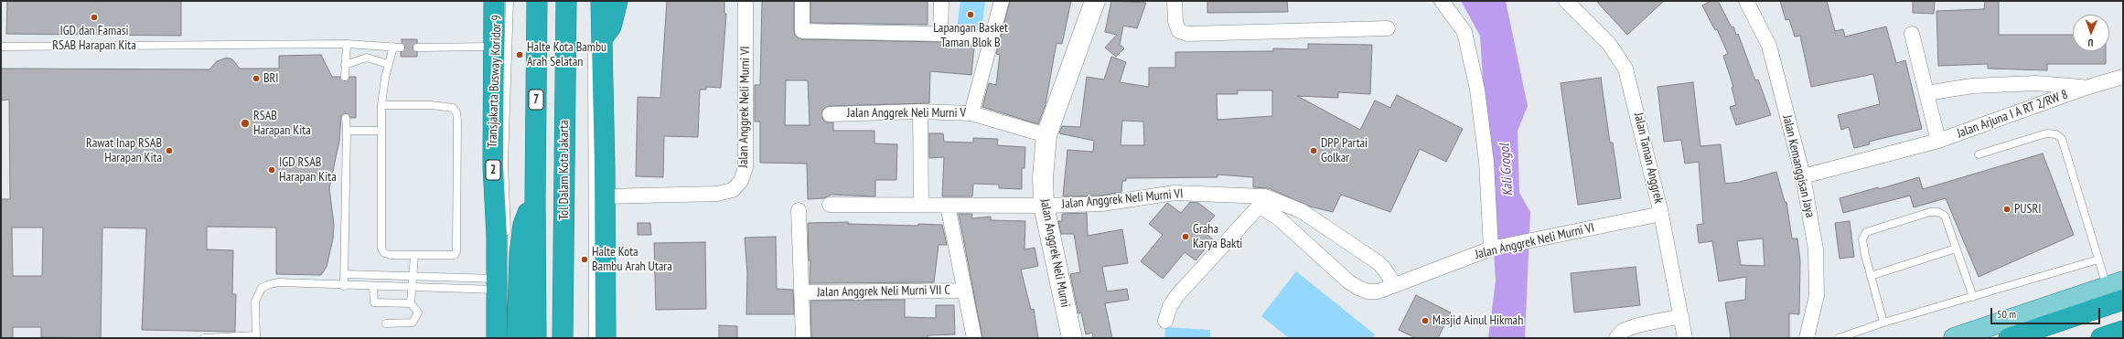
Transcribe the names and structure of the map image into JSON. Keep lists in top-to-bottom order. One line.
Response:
{"streets":{"highway":["7","2","Tol Dalam Kota Jakarta"],"street":["Jalan Anggrek Neli Murni VI","Jalan Anggrek Neli Murni V","Jalan Arjuna I A RT 2/RW 8","Jalan Taman Anggrek","Jalan Kemanggisan Jaya","Jalan Anggrek Neli Murni","Jalan Anggrek Neli Murni VII C"],"lane":["Transjakarta Busway Koridor 9"]},"crossings":[["Jalan Anggrek Neli Murni VI","Jalan Taman Anggrek"],["Jalan Anggrek Neli Murni VI","Jalan Anggrek Neli Murni"],["Jalan Anggrek Neli Murni V","Jalan Anggrek Neli Murni"],["Jalan Arjuna I A RT 2/RW 8","Jalan Kemanggisan Jaya"]],"water":["Kali Grogol"],"places":["Lapangan Basket Taman Blok B","IGD dan Famasi RSAB Harapan Kita","Halte Kota Bambu Arah Selatan","BRI","RSAB Harapan Kita","Rawat Inap RSAB Harapan Kita","DPP Partai Golkar","IGD RSAB Harapan Kita","PUSRI","Graha Karya Bakti","Halte Kota Bambu Arah Utara","Masjid Ainul Hikmah"],"scale_bar":"50 m","north":"bottom"}
